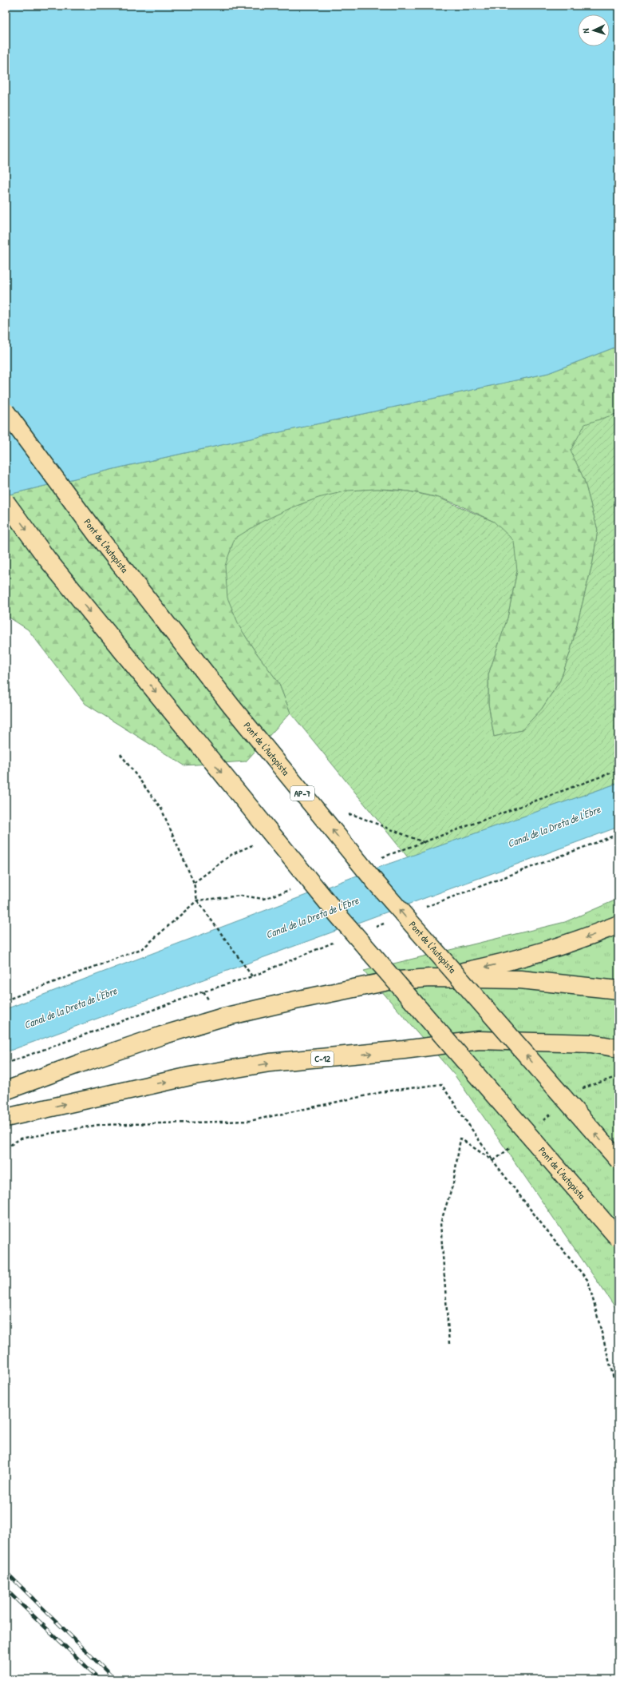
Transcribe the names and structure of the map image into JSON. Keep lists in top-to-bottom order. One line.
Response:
{"streets":{"main road":["Pont de l'Autopista","AP-7","C-12"]},"water":["Canal de la Dreta de l'Ebre"],"north":"left"}
